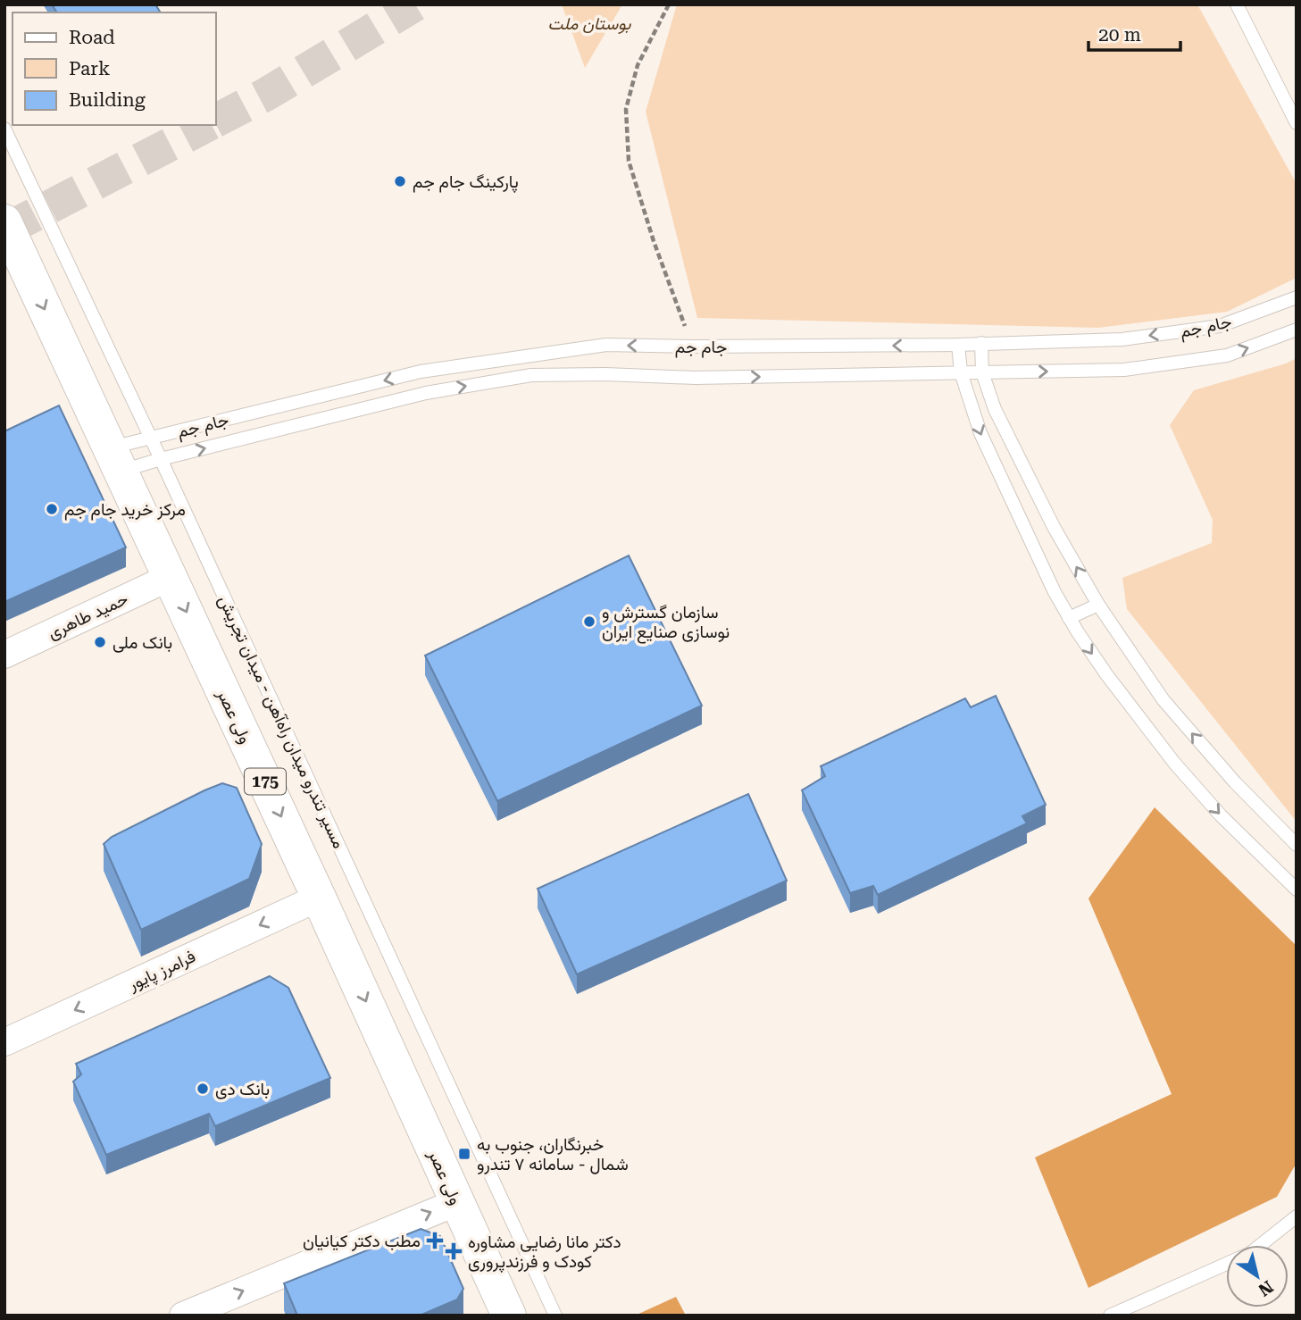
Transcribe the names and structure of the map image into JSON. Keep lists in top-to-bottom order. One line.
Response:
{"streets":{"main road":["ولی عصر","175"],"street":["حمید طاهری","فرامرز پایور"],"lane":["جام جم","مسیر تندرو میدان راه‌آهن - میدان تجریش"]},"crossings":[["جام جم","ولی عصر"],["جام جم","مسیر تندرو میدان راه‌آهن - میدان تجریش"],["حمید طاهری","ولی عصر"],["ولی عصر","فرامرز پایور"]],"one_way":["ولی عصر","فرامرز پایور"],"parks":["بوستان ملت"],"places":{"other":["پارکینگ جام جم","مرکز خرید جام جم","سازمان گسترش و نوسازی صنایع ایران","بانک ملی","بانک دی"],"transit":["خبرنگاران، جنوب به شمال - سامانه ۷ تندرو"],"health":["مطب دکتر کیانیان","دکتر مانا رضایی مشاوره کودک و فرزندپروری"]},"legend":["Road","Park","Building"],"scale_bar":"20 m","north":"bottom right"}
